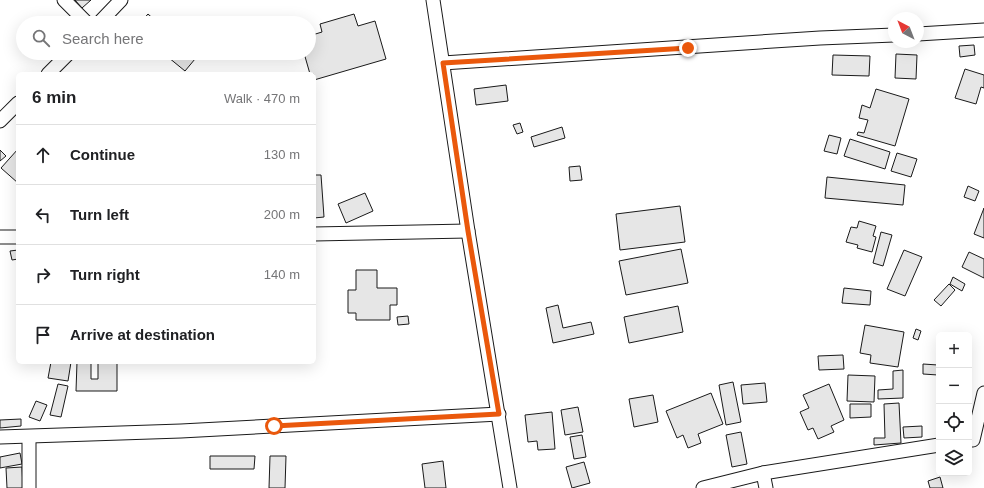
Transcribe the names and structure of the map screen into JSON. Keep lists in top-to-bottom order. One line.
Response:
{"north":"top left","page":{"search":"Search here","heading":["6 min","Walk · 470 m"],"list":[["Continue","130 m"],["Turn left","200 m"],["Turn right","140 m"],"Arrive at destination"],"map_buttons":["+","−"]}}
